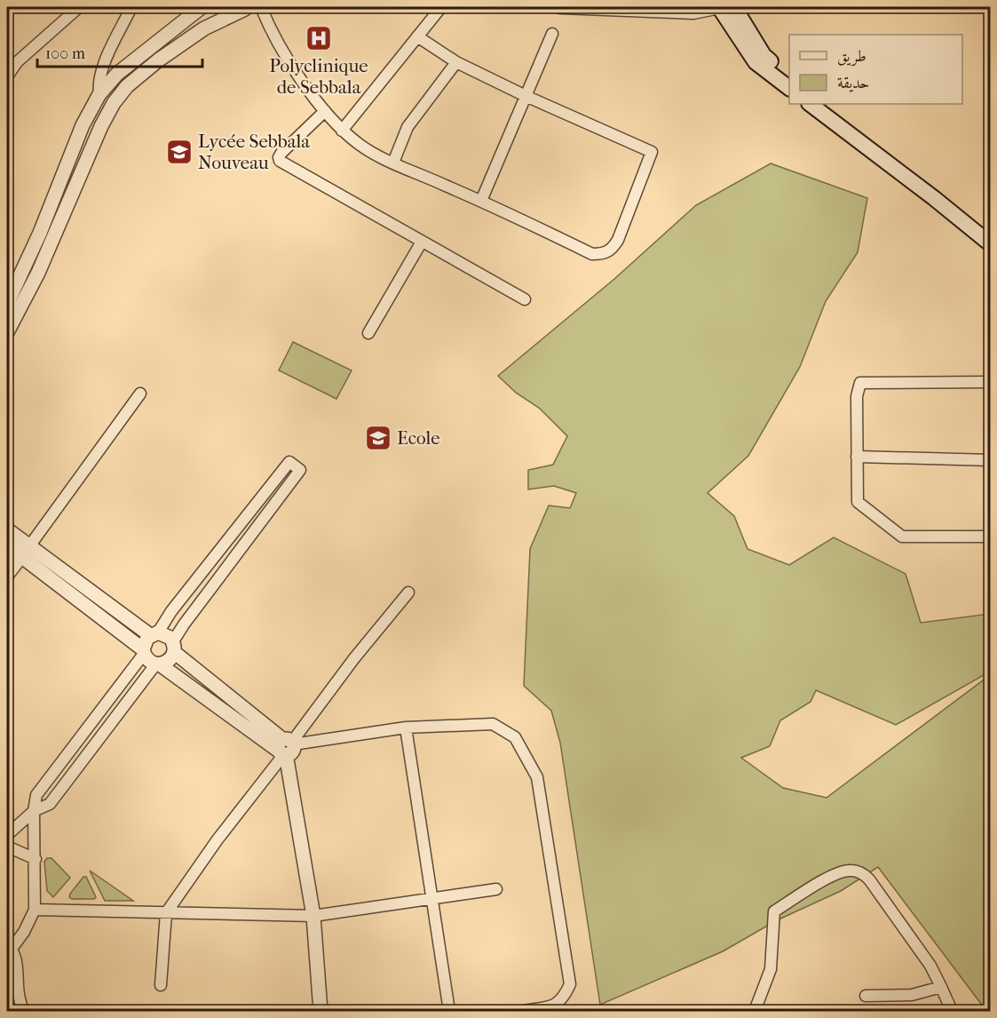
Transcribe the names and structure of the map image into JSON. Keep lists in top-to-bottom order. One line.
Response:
{"places":{"hospital":["Polyclinique de Sebbala"],"school or university":["Lycée Sebbala Nouveau","Ecole"]},"legend":["طريق","حديقة"],"scale_bar":"100 m"}
